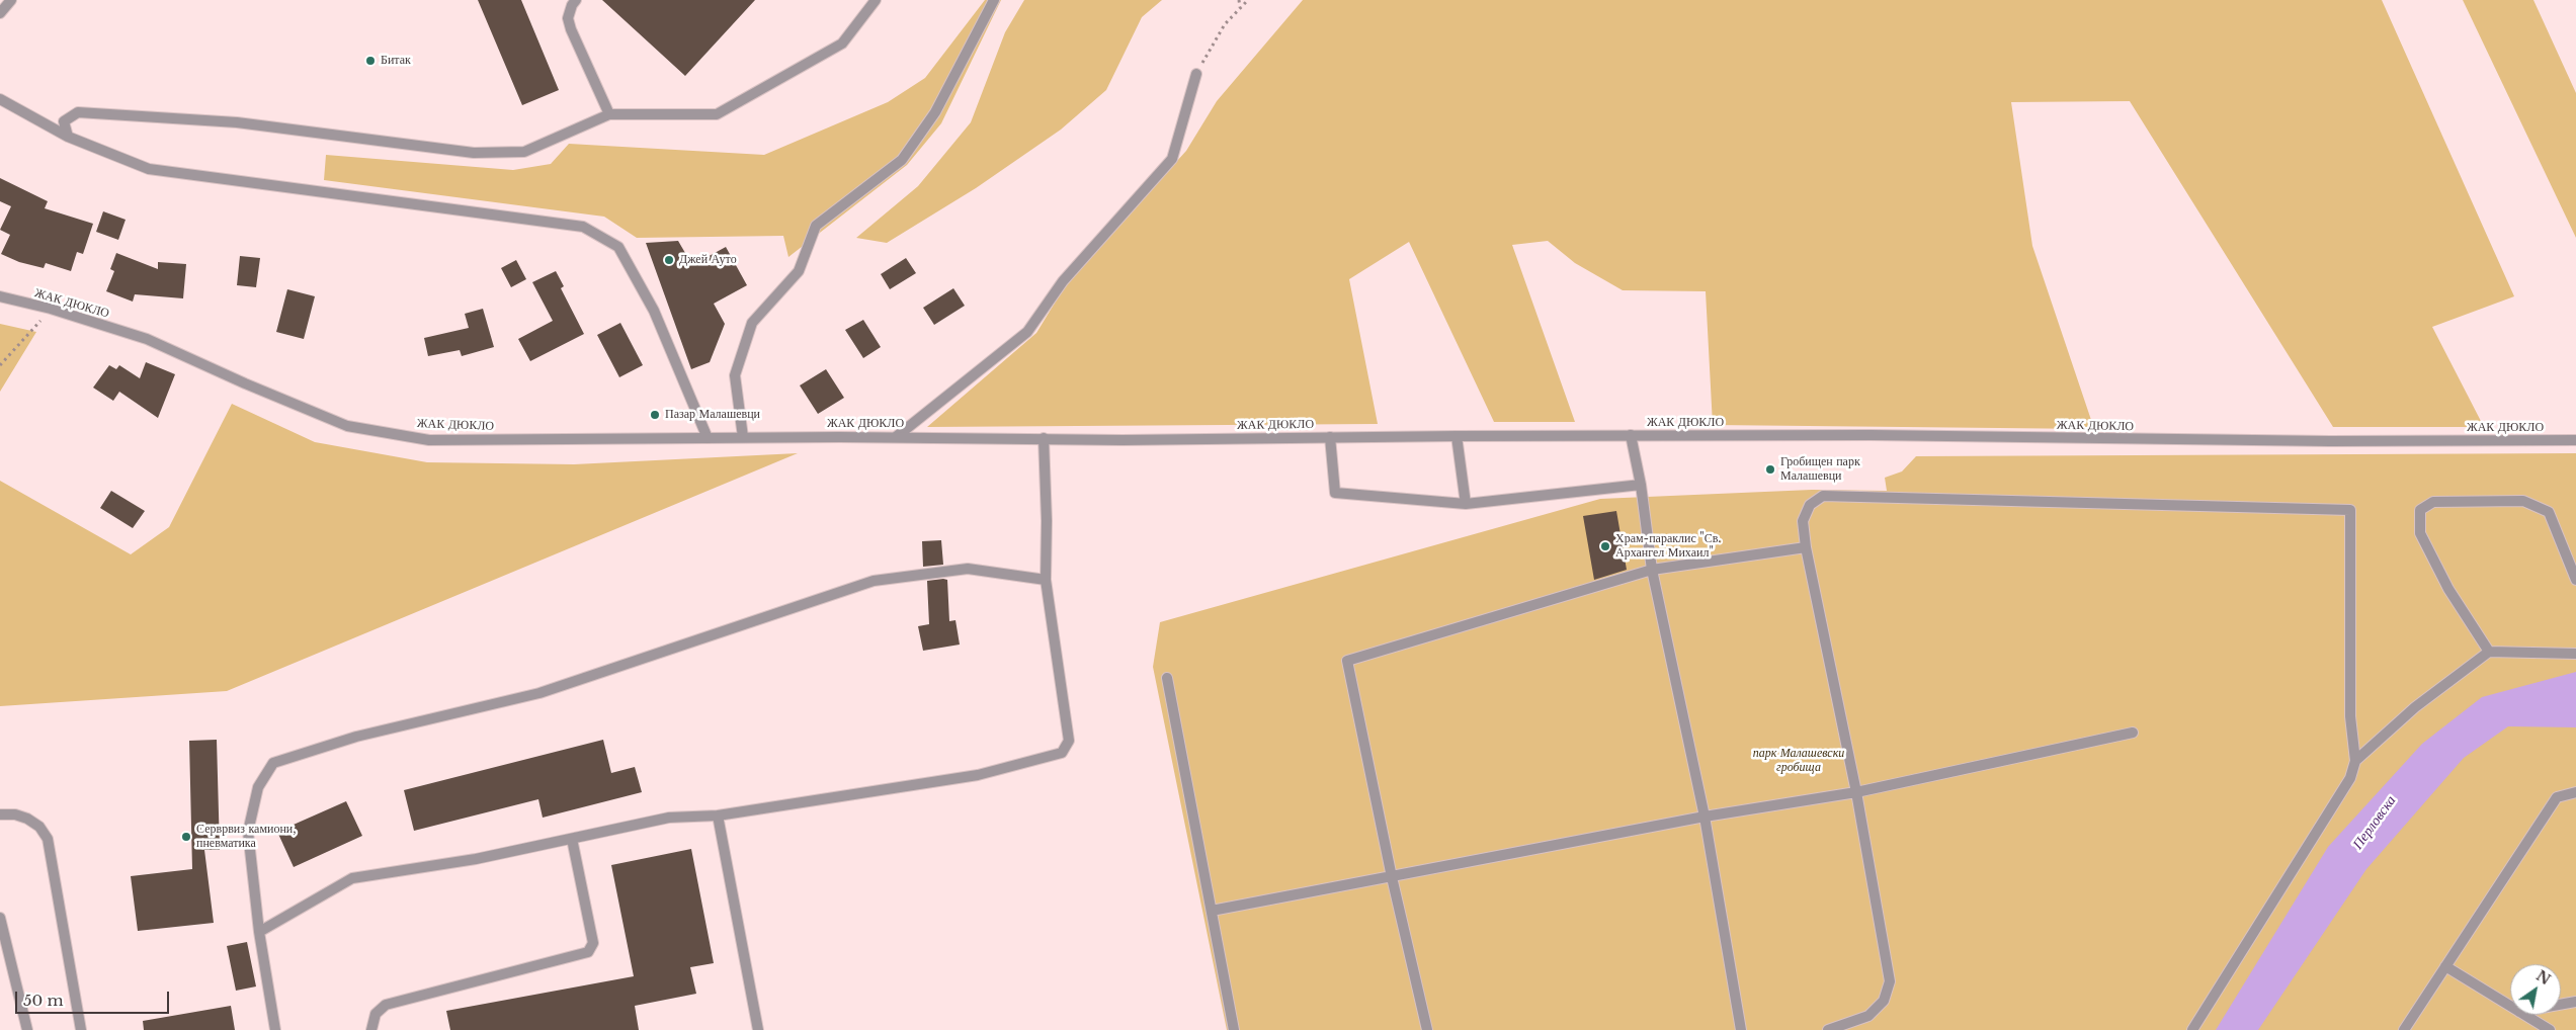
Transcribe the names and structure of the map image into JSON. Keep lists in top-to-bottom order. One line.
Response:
{"streets":{"street":["ЖАК ДЮКЛО"]},"water":["Перловска"],"parks":["парк Малашевски гробища"],"places":["Битак","Джей Ауто","Пазар Малашевци","Гробищен парк Малашевци","Храм-параклис \"Св. Архангел Михаил\"","Серврвиз камиони, пневматика"],"scale_bar":"50 m","north":"top right"}
